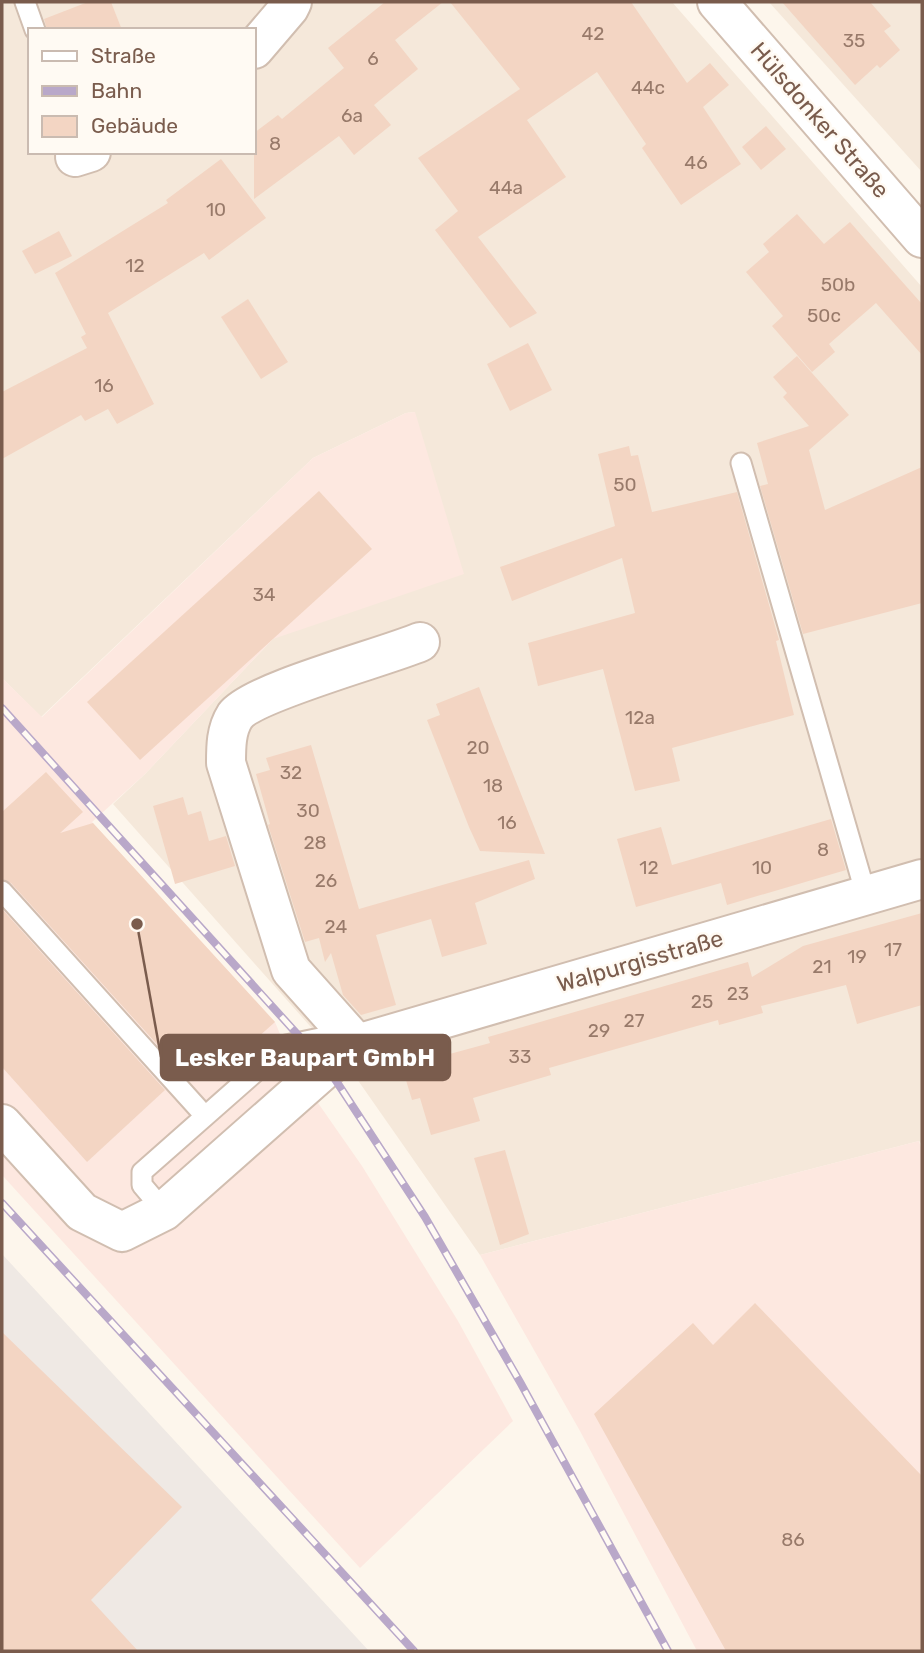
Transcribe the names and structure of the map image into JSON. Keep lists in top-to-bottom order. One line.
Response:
{"streets":{"street":["Hülsdonker Straße","Walpurgisstraße"]},"places":["Lesker Baupart GmbH"],"house_numbers":["42","35","6","44c","6a","8","46","44a","10","12","50b","50c","16","50","34","12a","20","32","18","30","16","28","8","12","10","26","24","17","19","21","23","25","27","29","33","86"],"legend":["Straße","Bahn","Gebäude"]}
